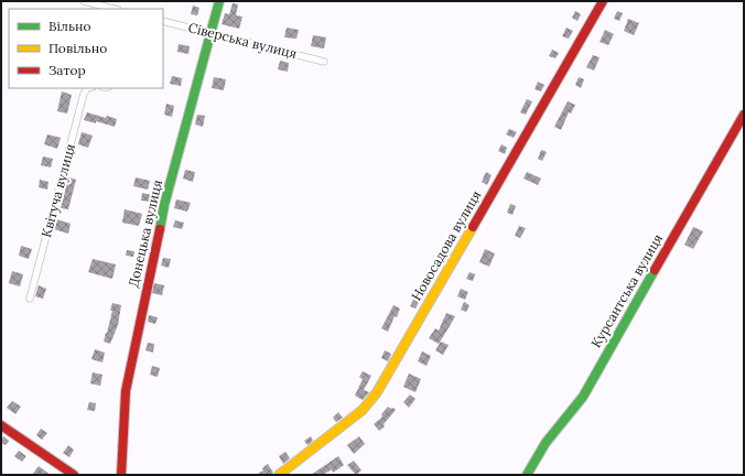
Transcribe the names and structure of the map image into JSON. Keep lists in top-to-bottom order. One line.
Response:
{"streets":{"street":["Сіверська вулиця","Квітуча вулиця","Донецька вулиця","Новосадова вулиця","Курсантська вулиця"]},"crossings":[["Сіверська вулиця","Донецька вулиця"]],"legend":["Вільно","Повільно","Затор"]}
